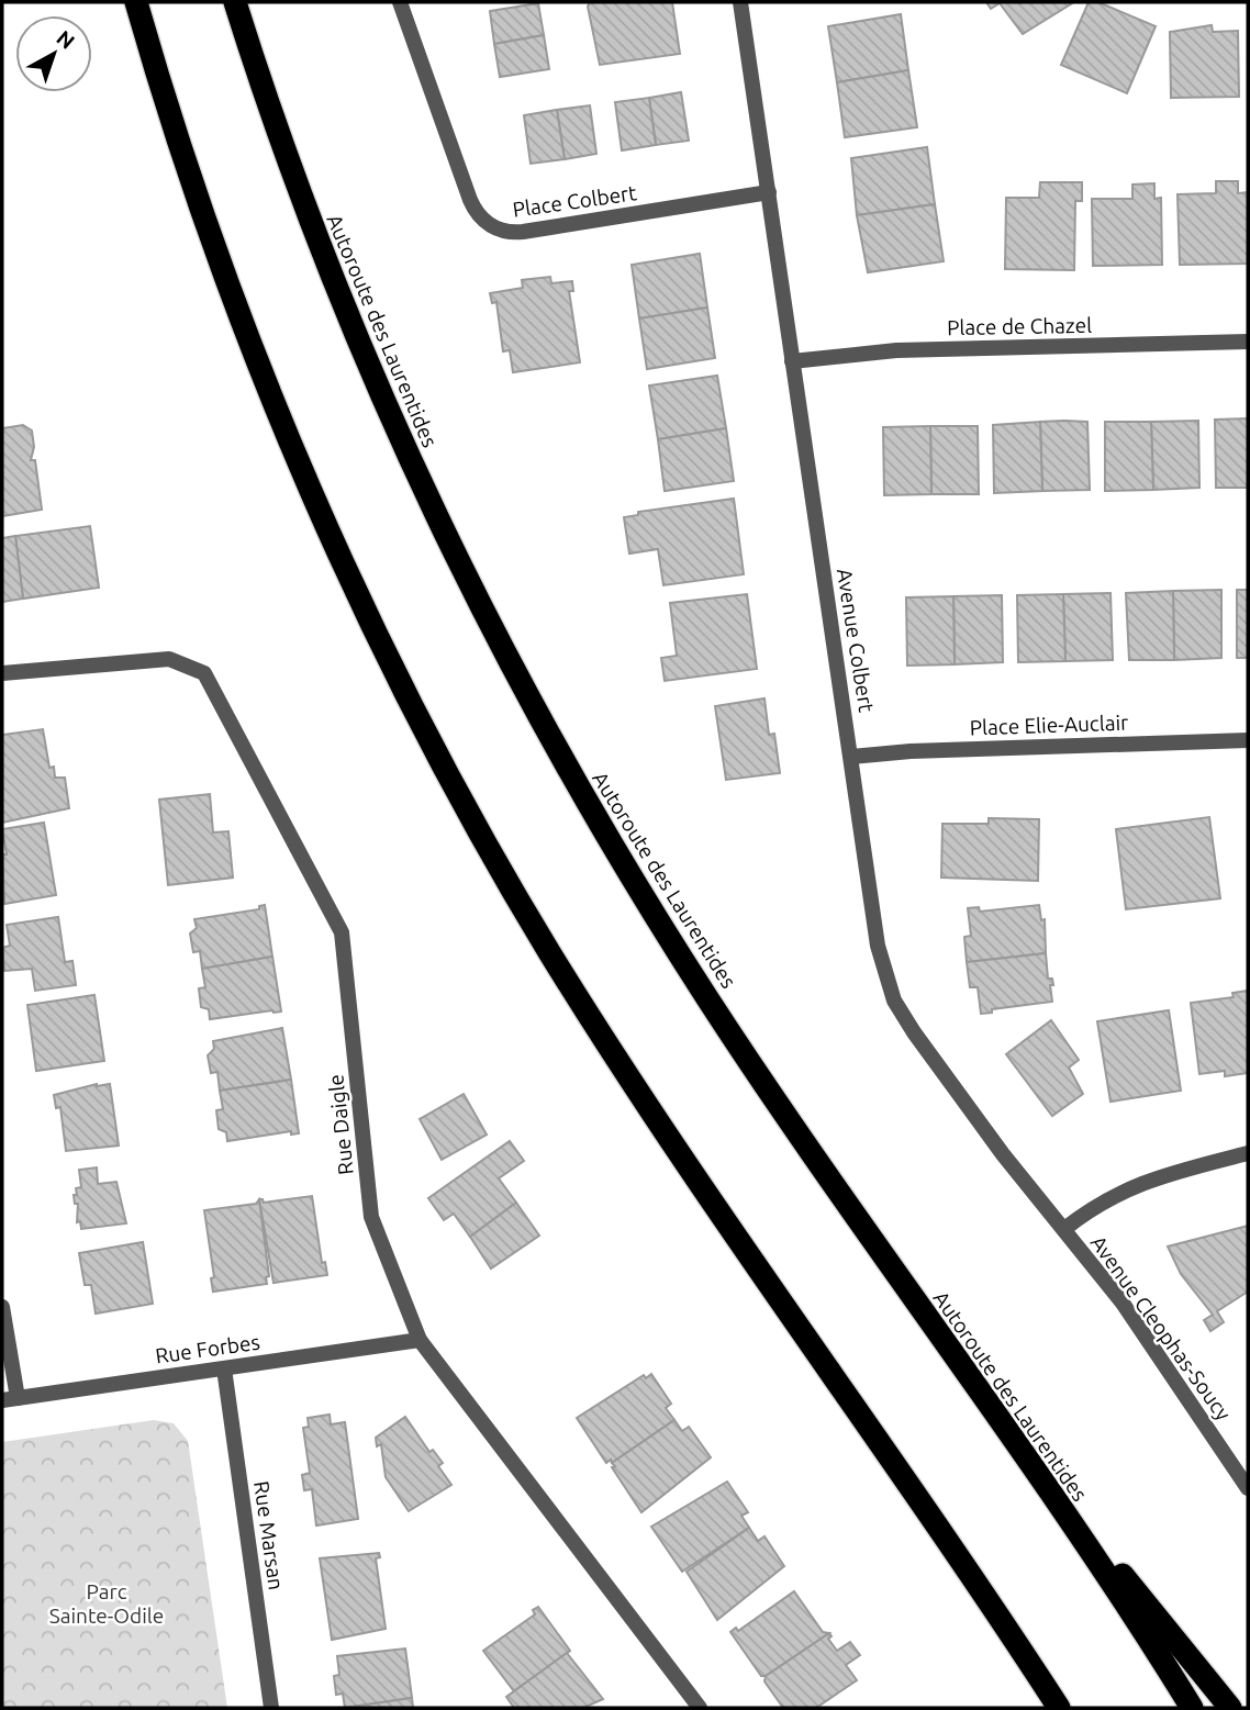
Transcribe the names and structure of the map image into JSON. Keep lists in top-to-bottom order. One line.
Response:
{"streets":{"highway":["Autoroute des Laurentides"],"street":["Place Colbert","Place de Chazel","Avenue Colbert","Place Elie-Auclair","Rue Daigle","Avenue Cleophas-Soucy","Rue Forbes","Rue Marsan"]},"crossings":[["Place Colbert","Avenue Colbert"],["Place de Chazel","Avenue Colbert"],["Avenue Colbert","Place Elie-Auclair"],["Avenue Colbert","Avenue Cleophas-Soucy"],["Rue Daigle","Rue Forbes"],["Rue Forbes","Rue Marsan"]],"parks":["Parc Sainte-Odile"],"north":"top right"}
